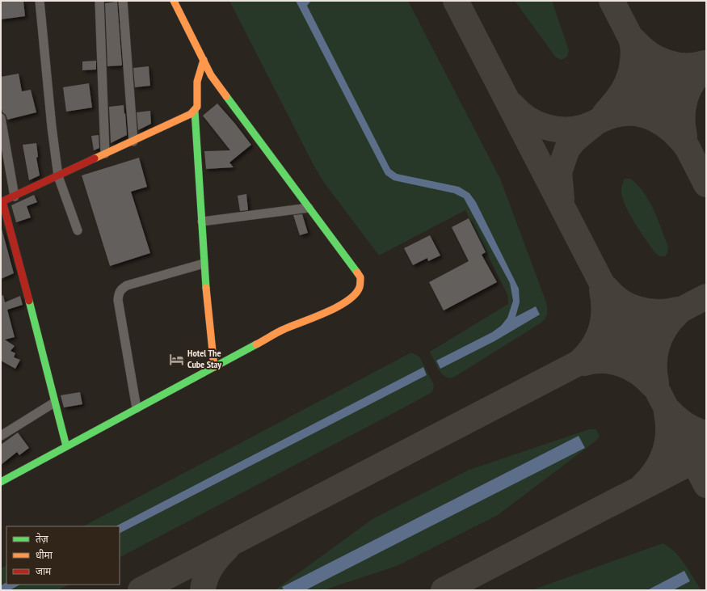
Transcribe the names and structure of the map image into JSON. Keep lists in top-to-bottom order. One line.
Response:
{"places":{"hotel":["Hotel The Cube Stay"]},"legend":["तेज़","धीमा","जाम"]}
